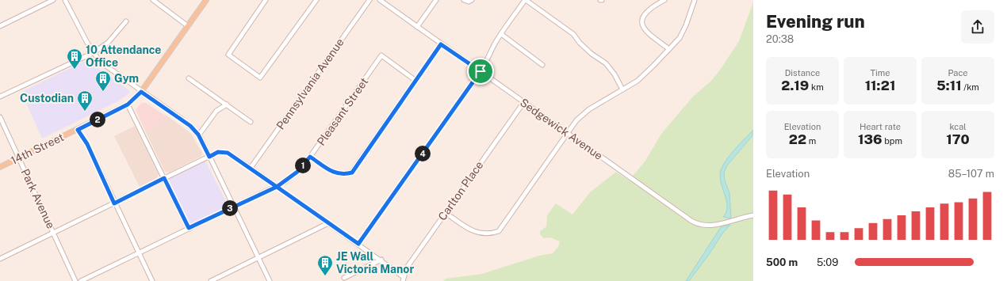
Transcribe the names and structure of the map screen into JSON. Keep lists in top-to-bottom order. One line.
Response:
{"streets":{"main road":["14th Street"],"street":["Pennsylvania Avenue","Pleasant Street","Sedgewick Avenue","Carlton Place","Park Avenue"]},"crossings":[["Sedgewick Avenue","Carlton Place"],["14th Street","Park Avenue"]],"places":{"building":["10 Attendance Office","Gym","Custodian","JE Wall Victoria Manor"]},"page":{"heading":["Evening run","20:38"],"stats":[["Distance","2.19 km"],["Time","11:21"],["Pace","5:11 /km"],["Elevation","22 m"],["Heart rate","136 bpm"],["kcal","170"]],"pins":["2","4","1","3"],"chart":["Elevation","85–107 m"],"list":[{"name":"500 m","note":"5:09"}]}}
